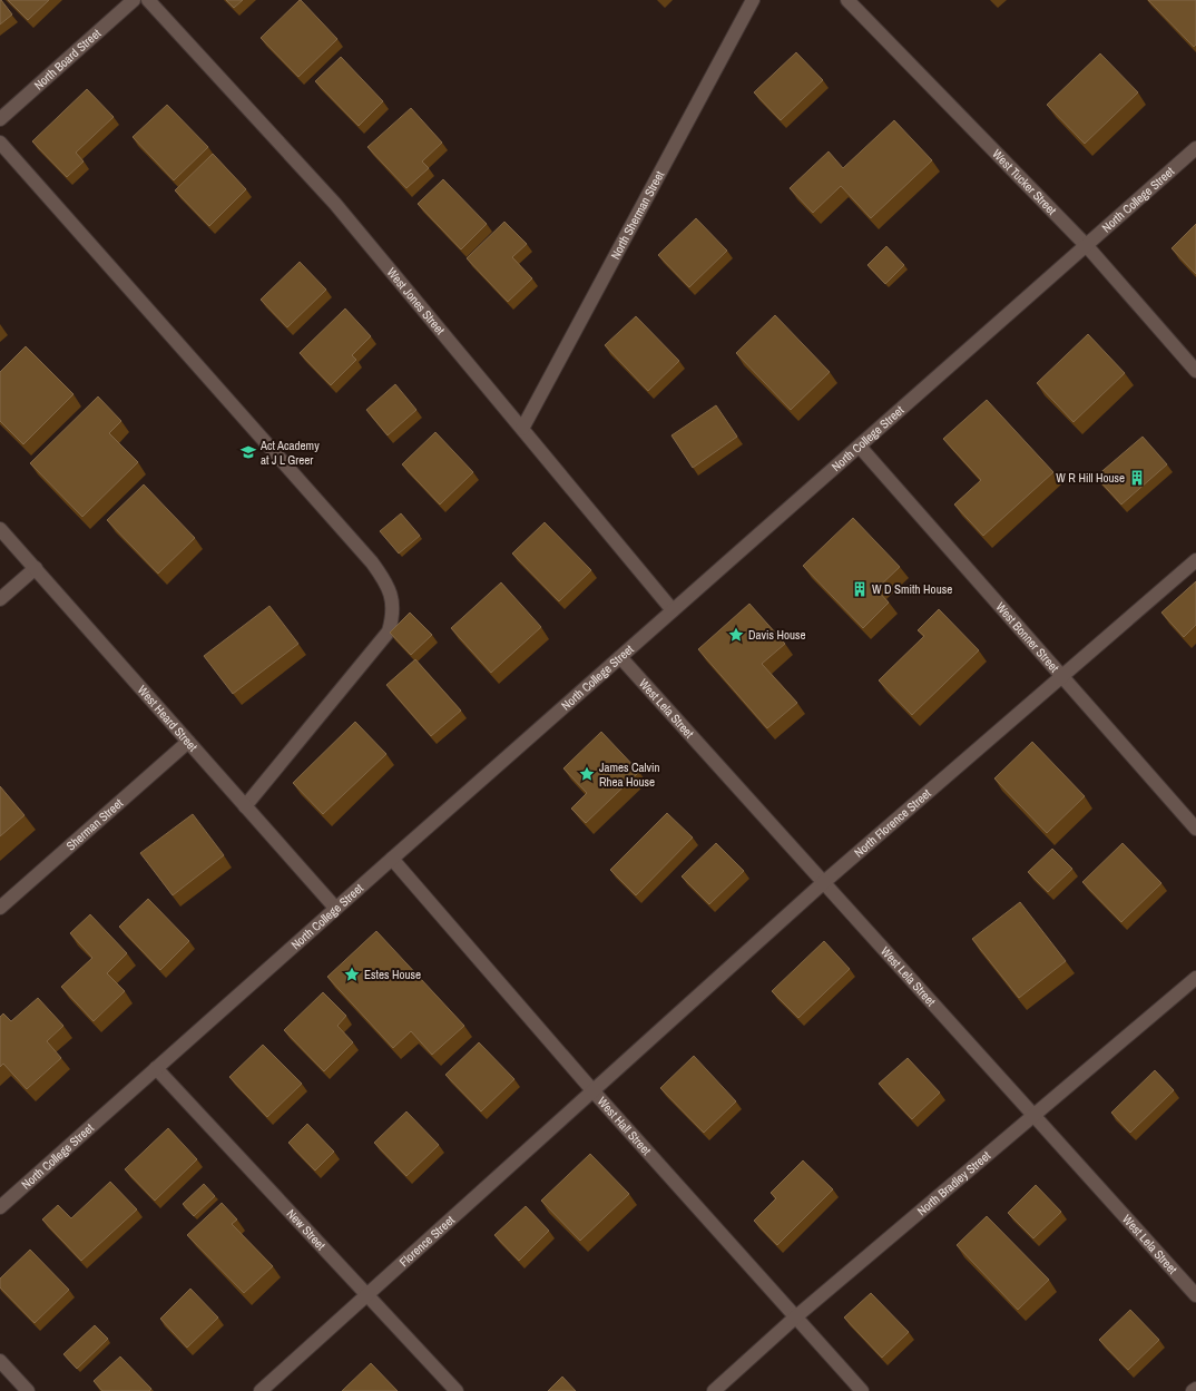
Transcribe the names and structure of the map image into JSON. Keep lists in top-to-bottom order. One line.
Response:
{"streets":{"street":["North Board Street","West Tucker Street","North College Street","North Sherman Street","West Jones Street","West Bonner Street","West Lela Street","West Heard Street","North Florence Street","Sherman Street","West Hall Street","North Bradley Street","New Street","Florence Street"]},"crossings":[["West Tucker Street","North College Street"],["North College Street","West Jones Street"],["North College Street","West Bonner Street"],["North College Street","West Lela Street"],["North College Street","West Heard Street"],["North College Street","West Hall Street"],["North College Street","New Street"],["North Sherman Street","West Jones Street"],["West Bonner Street","North Florence Street"],["West Lela Street","North Florence Street"],["West Lela Street","North Bradley Street"],["West Heard Street","Sherman Street"],["North Florence Street","West Hall Street"],["North Florence Street","Florence Street"],["West Hall Street","North Bradley Street"],["West Hall Street","Florence Street"],["New Street","Florence Street"]],"places":{"school or university":["Act Academy at J L Greer"],"building":["W R Hill House","W D Smith House"],"place":["Davis House","James Calvin Rhea House","Estes House"]}}
